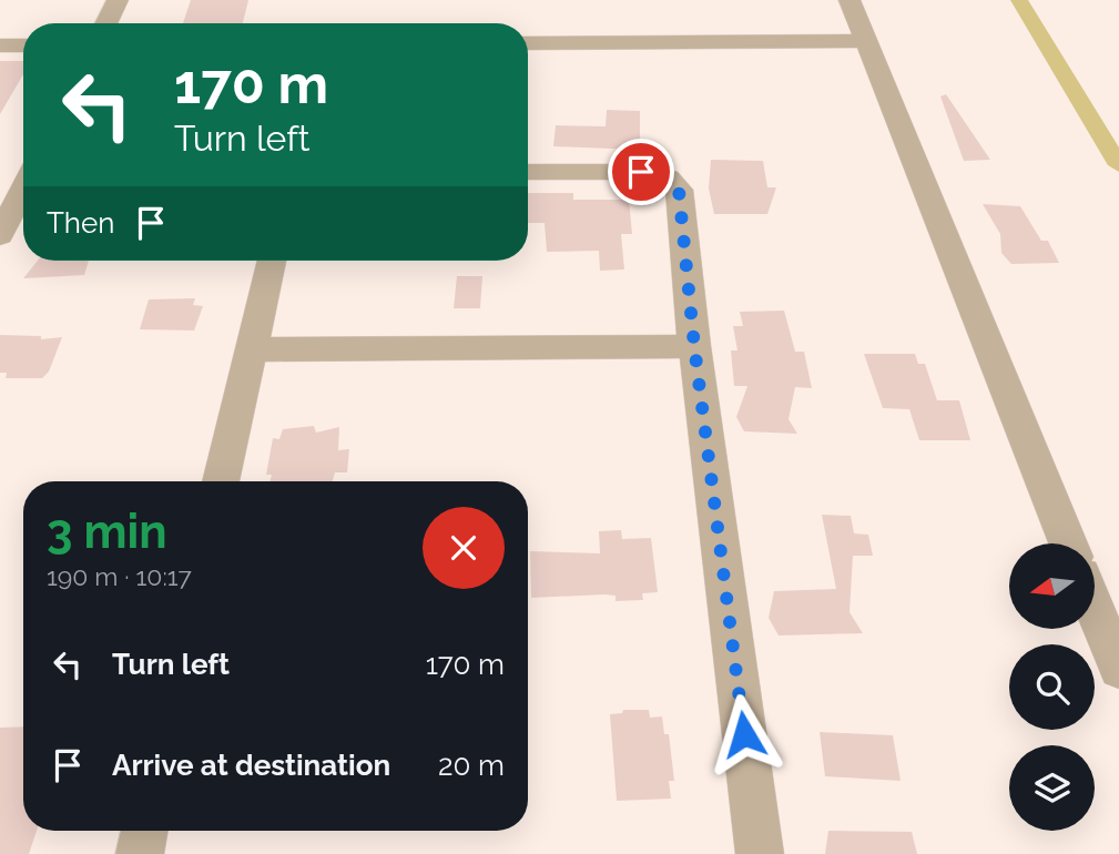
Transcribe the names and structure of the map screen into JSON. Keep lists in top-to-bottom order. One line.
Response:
{"north":"left","page":{"turn":["170 m","Turn left"],"then":"Then","heading":["3 min","190 m · 10:17"],"list":[{"name":"Turn left","value":"170 m"},{"name":"Arrive at destination","value":"20 m"}]}}
